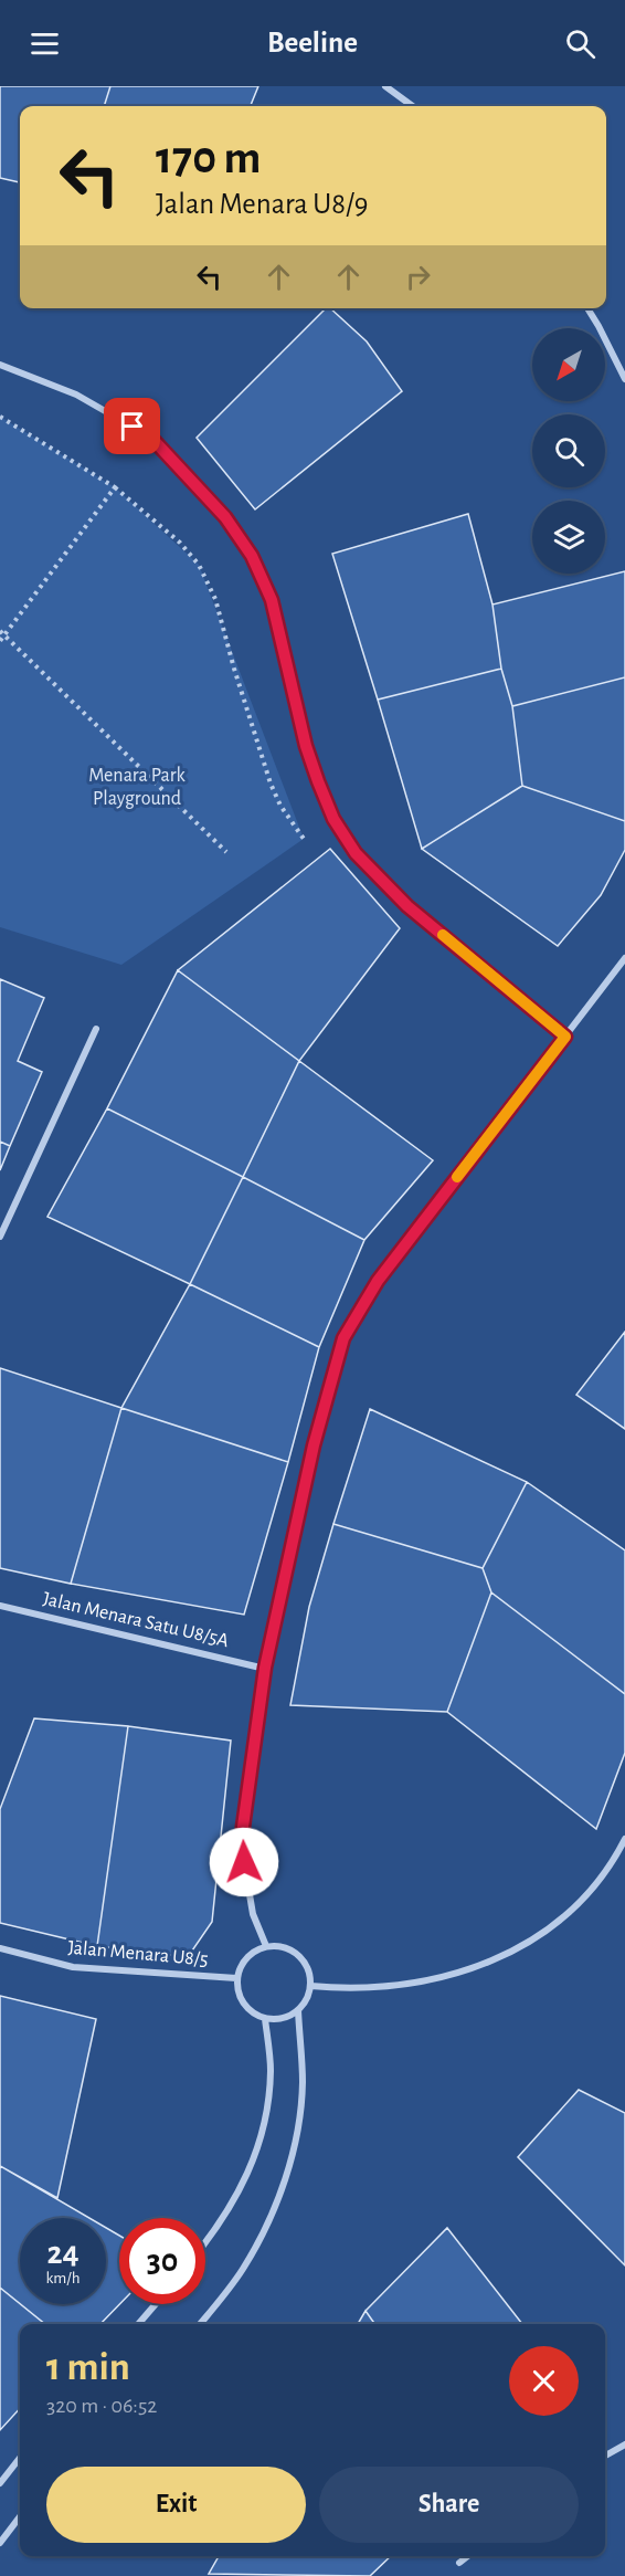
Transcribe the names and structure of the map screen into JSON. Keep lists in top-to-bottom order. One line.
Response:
{"streets":{"street":["Jalan Menara Satu U8/5A","Jalan Menara U8/5"]},"parks":["Menara Park Playground"],"north":"bottom left","page":{"header":"Beeline","turn":["170 m","Jalan Menara U8/9"],"speed":"24 km/h","limit":"30","heading":["1 min","320 m · 06:52"],"buttons":["Exit","Share"]}}
